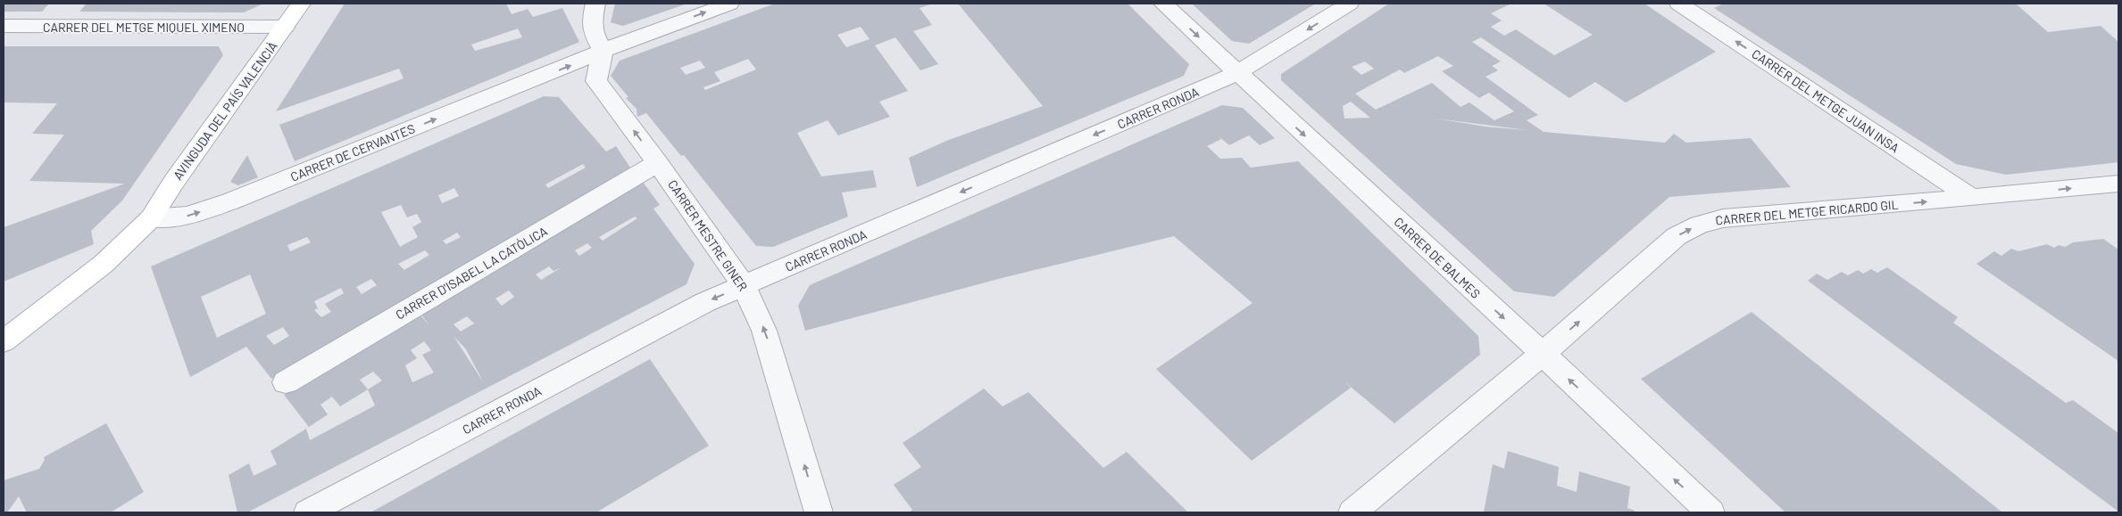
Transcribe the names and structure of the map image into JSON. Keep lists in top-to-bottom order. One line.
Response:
{"streets":{"main road":["AVINGUDA DEL PAÍS VALENCIÀ"],"street":["CARRER DEL METGE MIQUEL XIMENO","CARRER DEL METGE JUAN INSA","CARRER RONDA","CARRER DE CERVANTES","CARRER DEL METGE RICARDO GIL","CARRER MESTRE GINER","CARRER DE BALMES","CARRER D'ISABEL LA CATÒLICA"]},"crossings":[["CARRER DEL METGE MIQUEL XIMENO","AVINGUDA DEL PAÍS VALENCIÀ"],["CARRER DEL METGE JUAN INSA","CARRER DEL METGE RICARDO GIL"],["CARRER RONDA","CARRER MESTRE GINER"],["CARRER RONDA","CARRER DE BALMES"],["AVINGUDA DEL PAÍS VALENCIÀ","CARRER DE CERVANTES"],["CARRER DE CERVANTES","CARRER MESTRE GINER"],["CARRER DEL METGE RICARDO GIL","CARRER DE BALMES"],["CARRER MESTRE GINER","CARRER D'ISABEL LA CATÒLICA"]],"one_way":["CARRER DEL METGE JUAN INSA","CARRER RONDA","CARRER DE CERVANTES","CARRER DEL METGE RICARDO GIL","CARRER MESTRE GINER"]}
